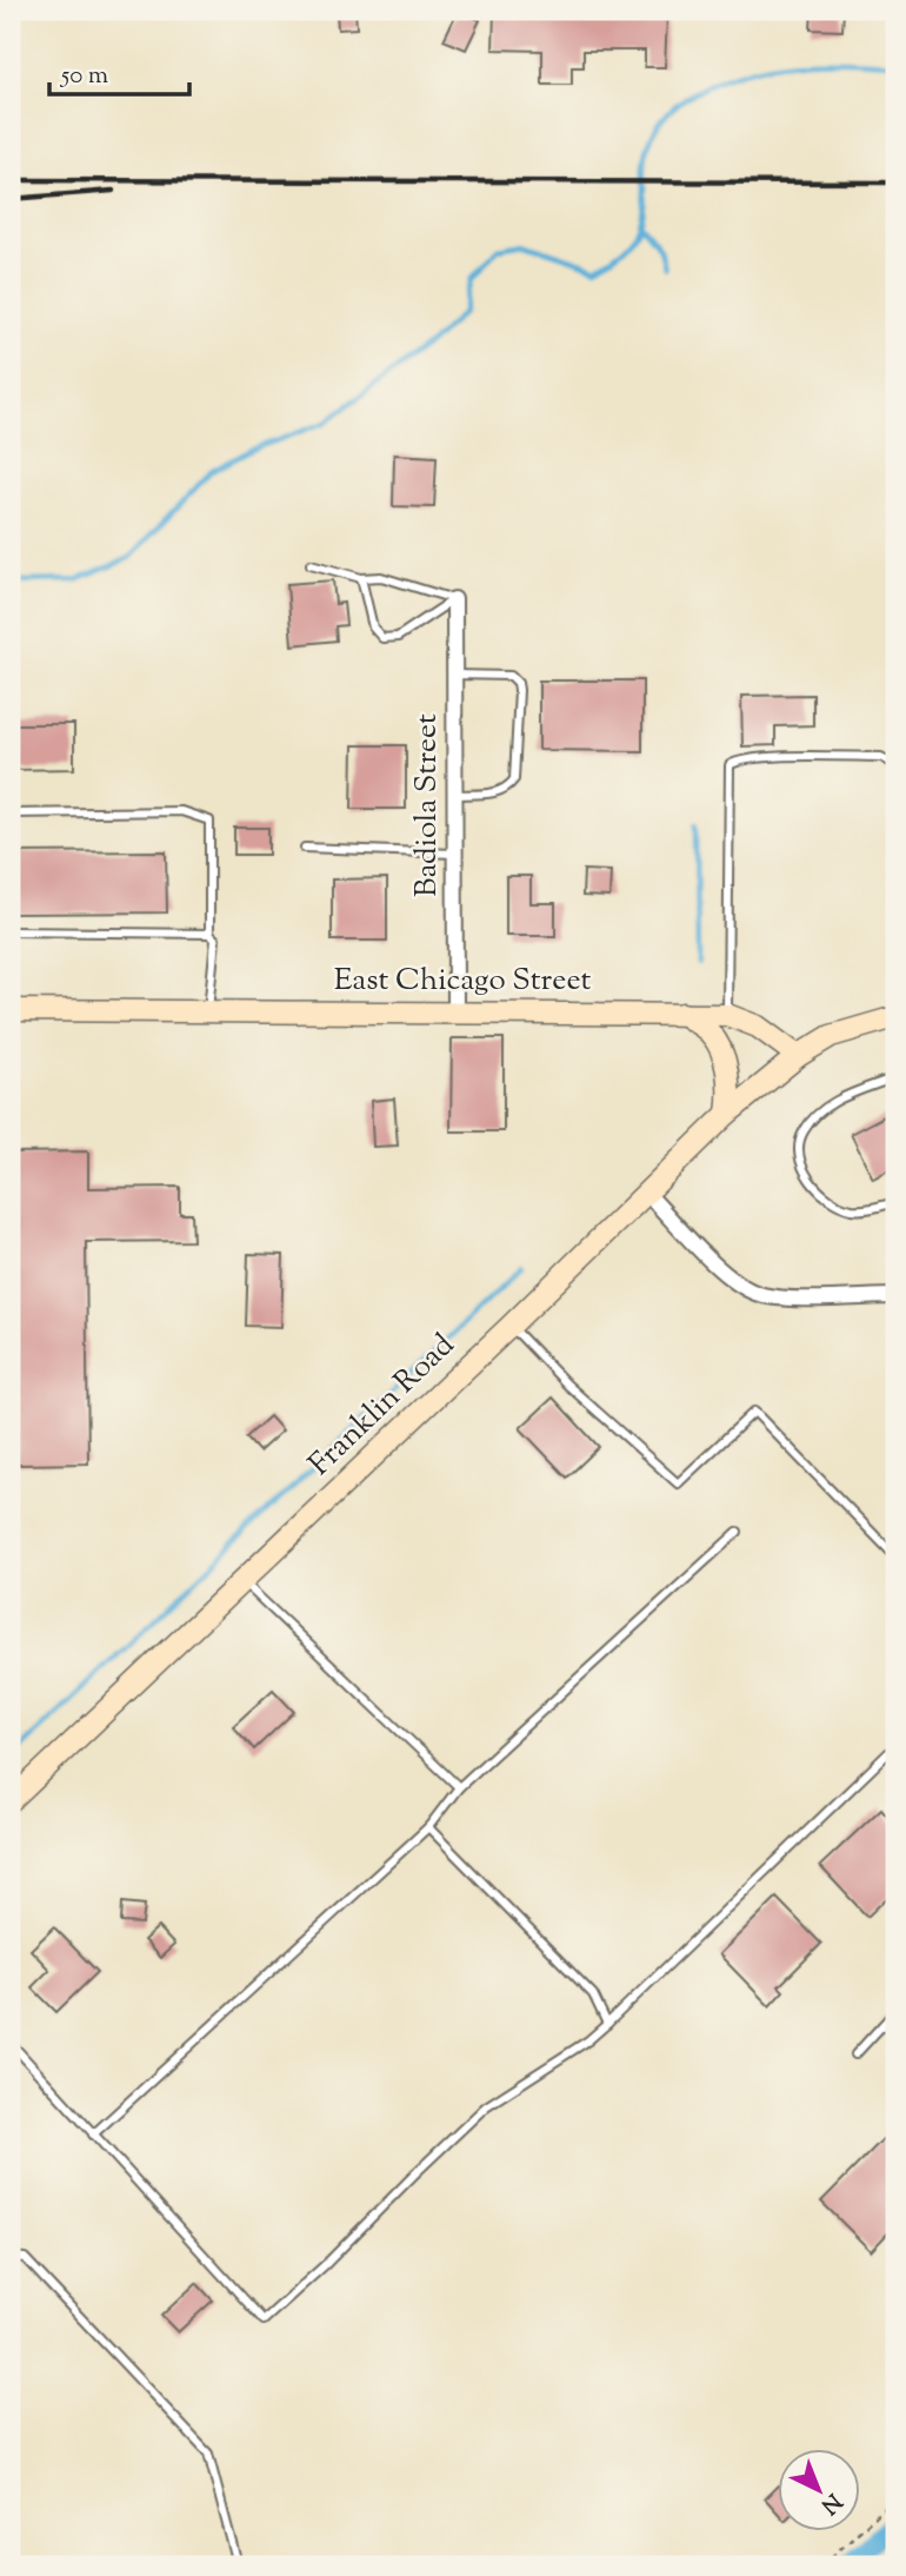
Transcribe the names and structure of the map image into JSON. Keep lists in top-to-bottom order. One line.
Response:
{"streets":{"street":["Badiola Street","East Chicago Street","Franklin Road"]},"crossings":[["Badiola Street","East Chicago Street"],["East Chicago Street","Franklin Road"]],"scale_bar":"50 m","north":"bottom right"}
